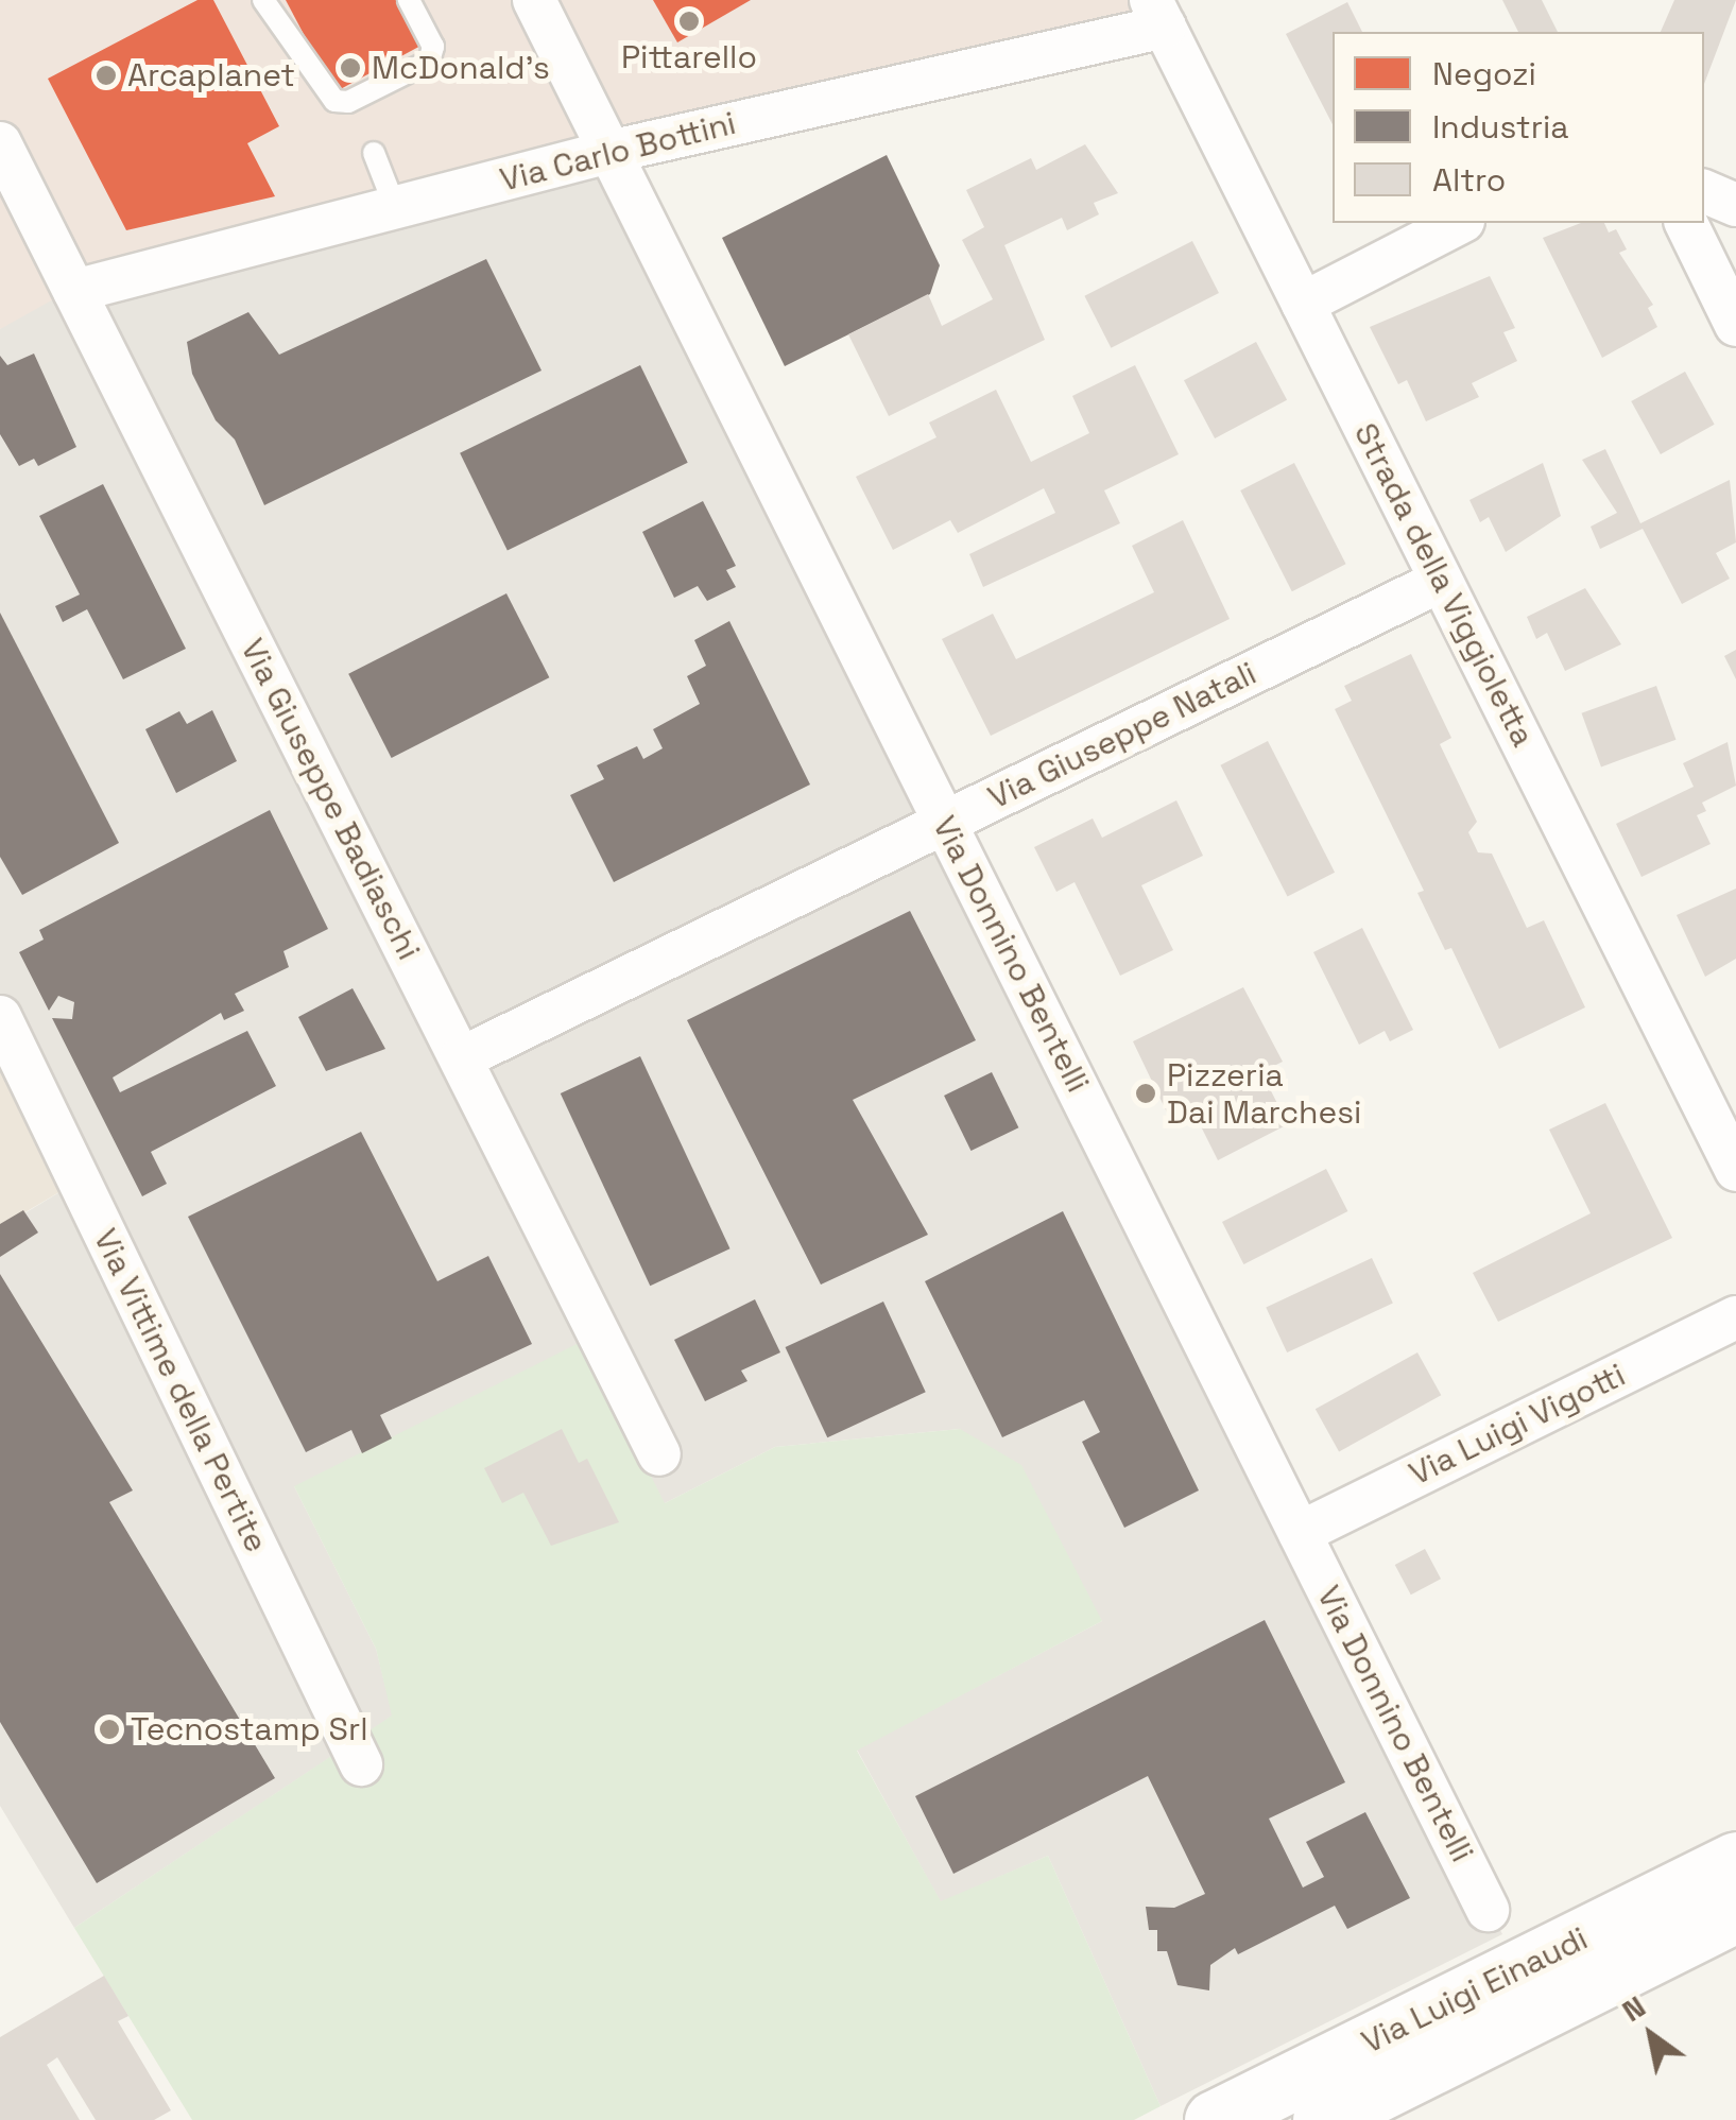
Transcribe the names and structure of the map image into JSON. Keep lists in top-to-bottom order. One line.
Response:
{"streets":{"main road":["Via Luigi Einaudi"],"street":["Via Carlo Bottini","Strada della Viggioletta","Via Giuseppe Natali","Via Giuseppe Badiaschi","Via Donnino Bentelli","Via Vittime della Pertite","Via Luigi Vigotti"]},"crossings":[["Via Carlo Bottini","Strada della Viggioletta"],["Via Carlo Bottini","Via Giuseppe Badiaschi"],["Via Carlo Bottini","Via Donnino Bentelli"],["Strada della Viggioletta","Via Giuseppe Natali"],["Via Giuseppe Natali","Via Giuseppe Badiaschi"],["Via Giuseppe Natali","Via Donnino Bentelli"],["Via Donnino Bentelli","Via Luigi Vigotti"]],"places":["Pittarello","McDonald's","Arcaplanet","Pizzeria Dai Marchesi","Tecnostamp Srl"],"legend":["Negozi","Industria","Altro"],"north":"top left"}
